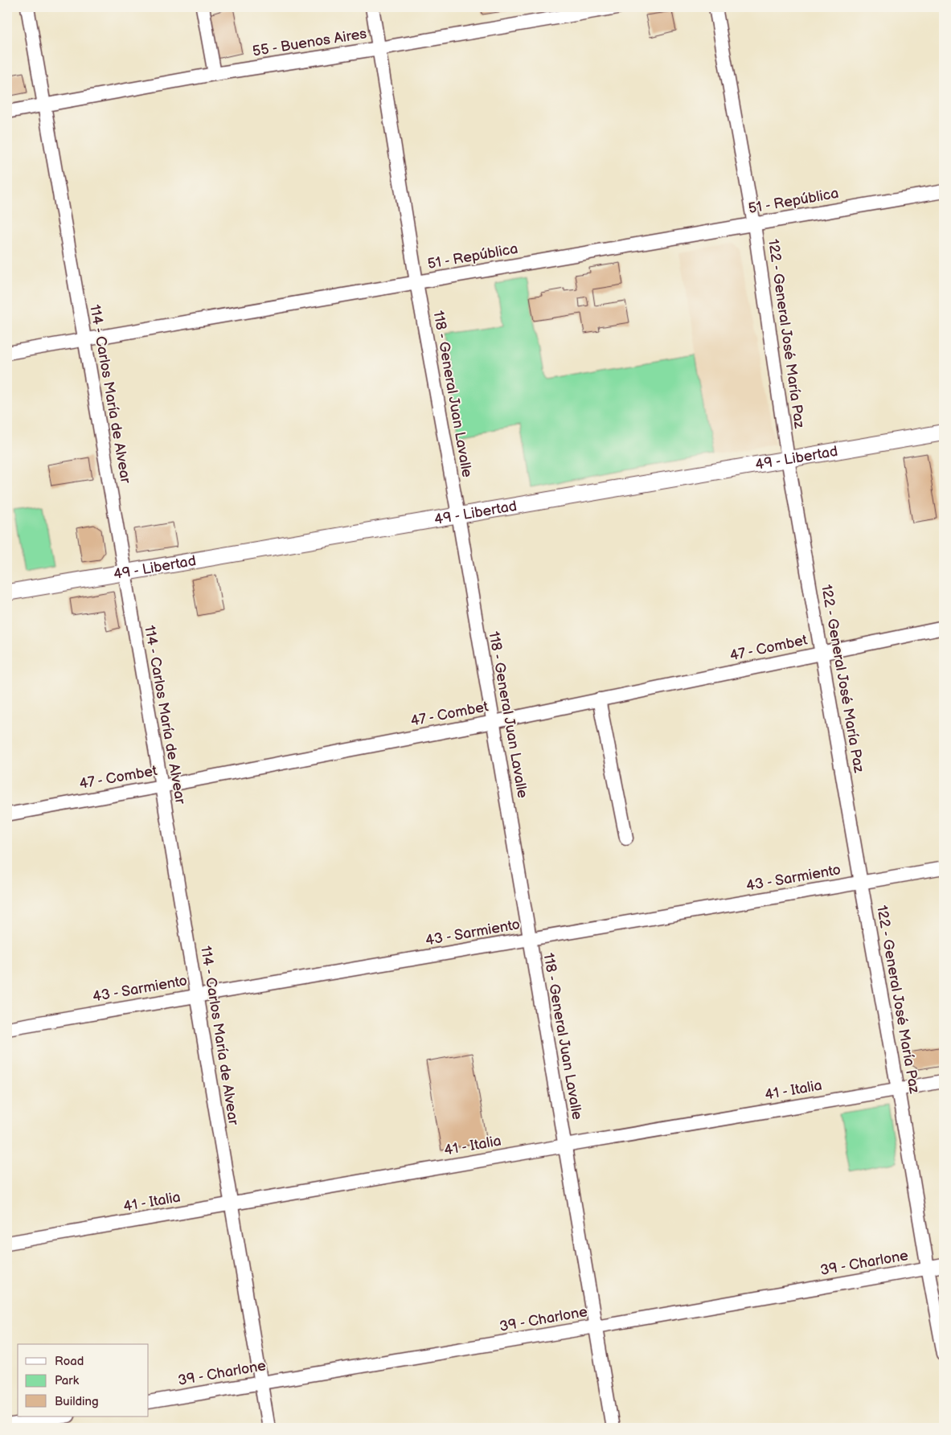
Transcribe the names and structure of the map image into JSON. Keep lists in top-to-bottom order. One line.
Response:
{"streets":{"street":["55 - Buenos Aires","51 - República","122 - General José María Paz","114 - Carlos María de Alvear","118 - General Juan Lavalle","49 - Libertad","47 - Combet","43 - Sarmiento","41 - Italia","39 - Charlone"]},"crossings":[["55 - Buenos Aires","114 - Carlos María de Alvear"],["55 - Buenos Aires","118 - General Juan Lavalle"],["51 - República","122 - General José María Paz"],["51 - República","114 - Carlos María de Alvear"],["51 - República","118 - General Juan Lavalle"],["122 - General José María Paz","49 - Libertad"],["122 - General José María Paz","47 - Combet"],["122 - General José María Paz","43 - Sarmiento"],["122 - General José María Paz","41 - Italia"],["122 - General José María Paz","39 - Charlone"],["114 - Carlos María de Alvear","49 - Libertad"],["114 - Carlos María de Alvear","47 - Combet"],["114 - Carlos María de Alvear","43 - Sarmiento"],["114 - Carlos María de Alvear","41 - Italia"],["114 - Carlos María de Alvear","39 - Charlone"],["118 - General Juan Lavalle","49 - Libertad"],["118 - General Juan Lavalle","47 - Combet"],["118 - General Juan Lavalle","43 - Sarmiento"],["118 - General Juan Lavalle","41 - Italia"],["118 - General Juan Lavalle","39 - Charlone"]],"legend":["Road","Park","Building"]}
